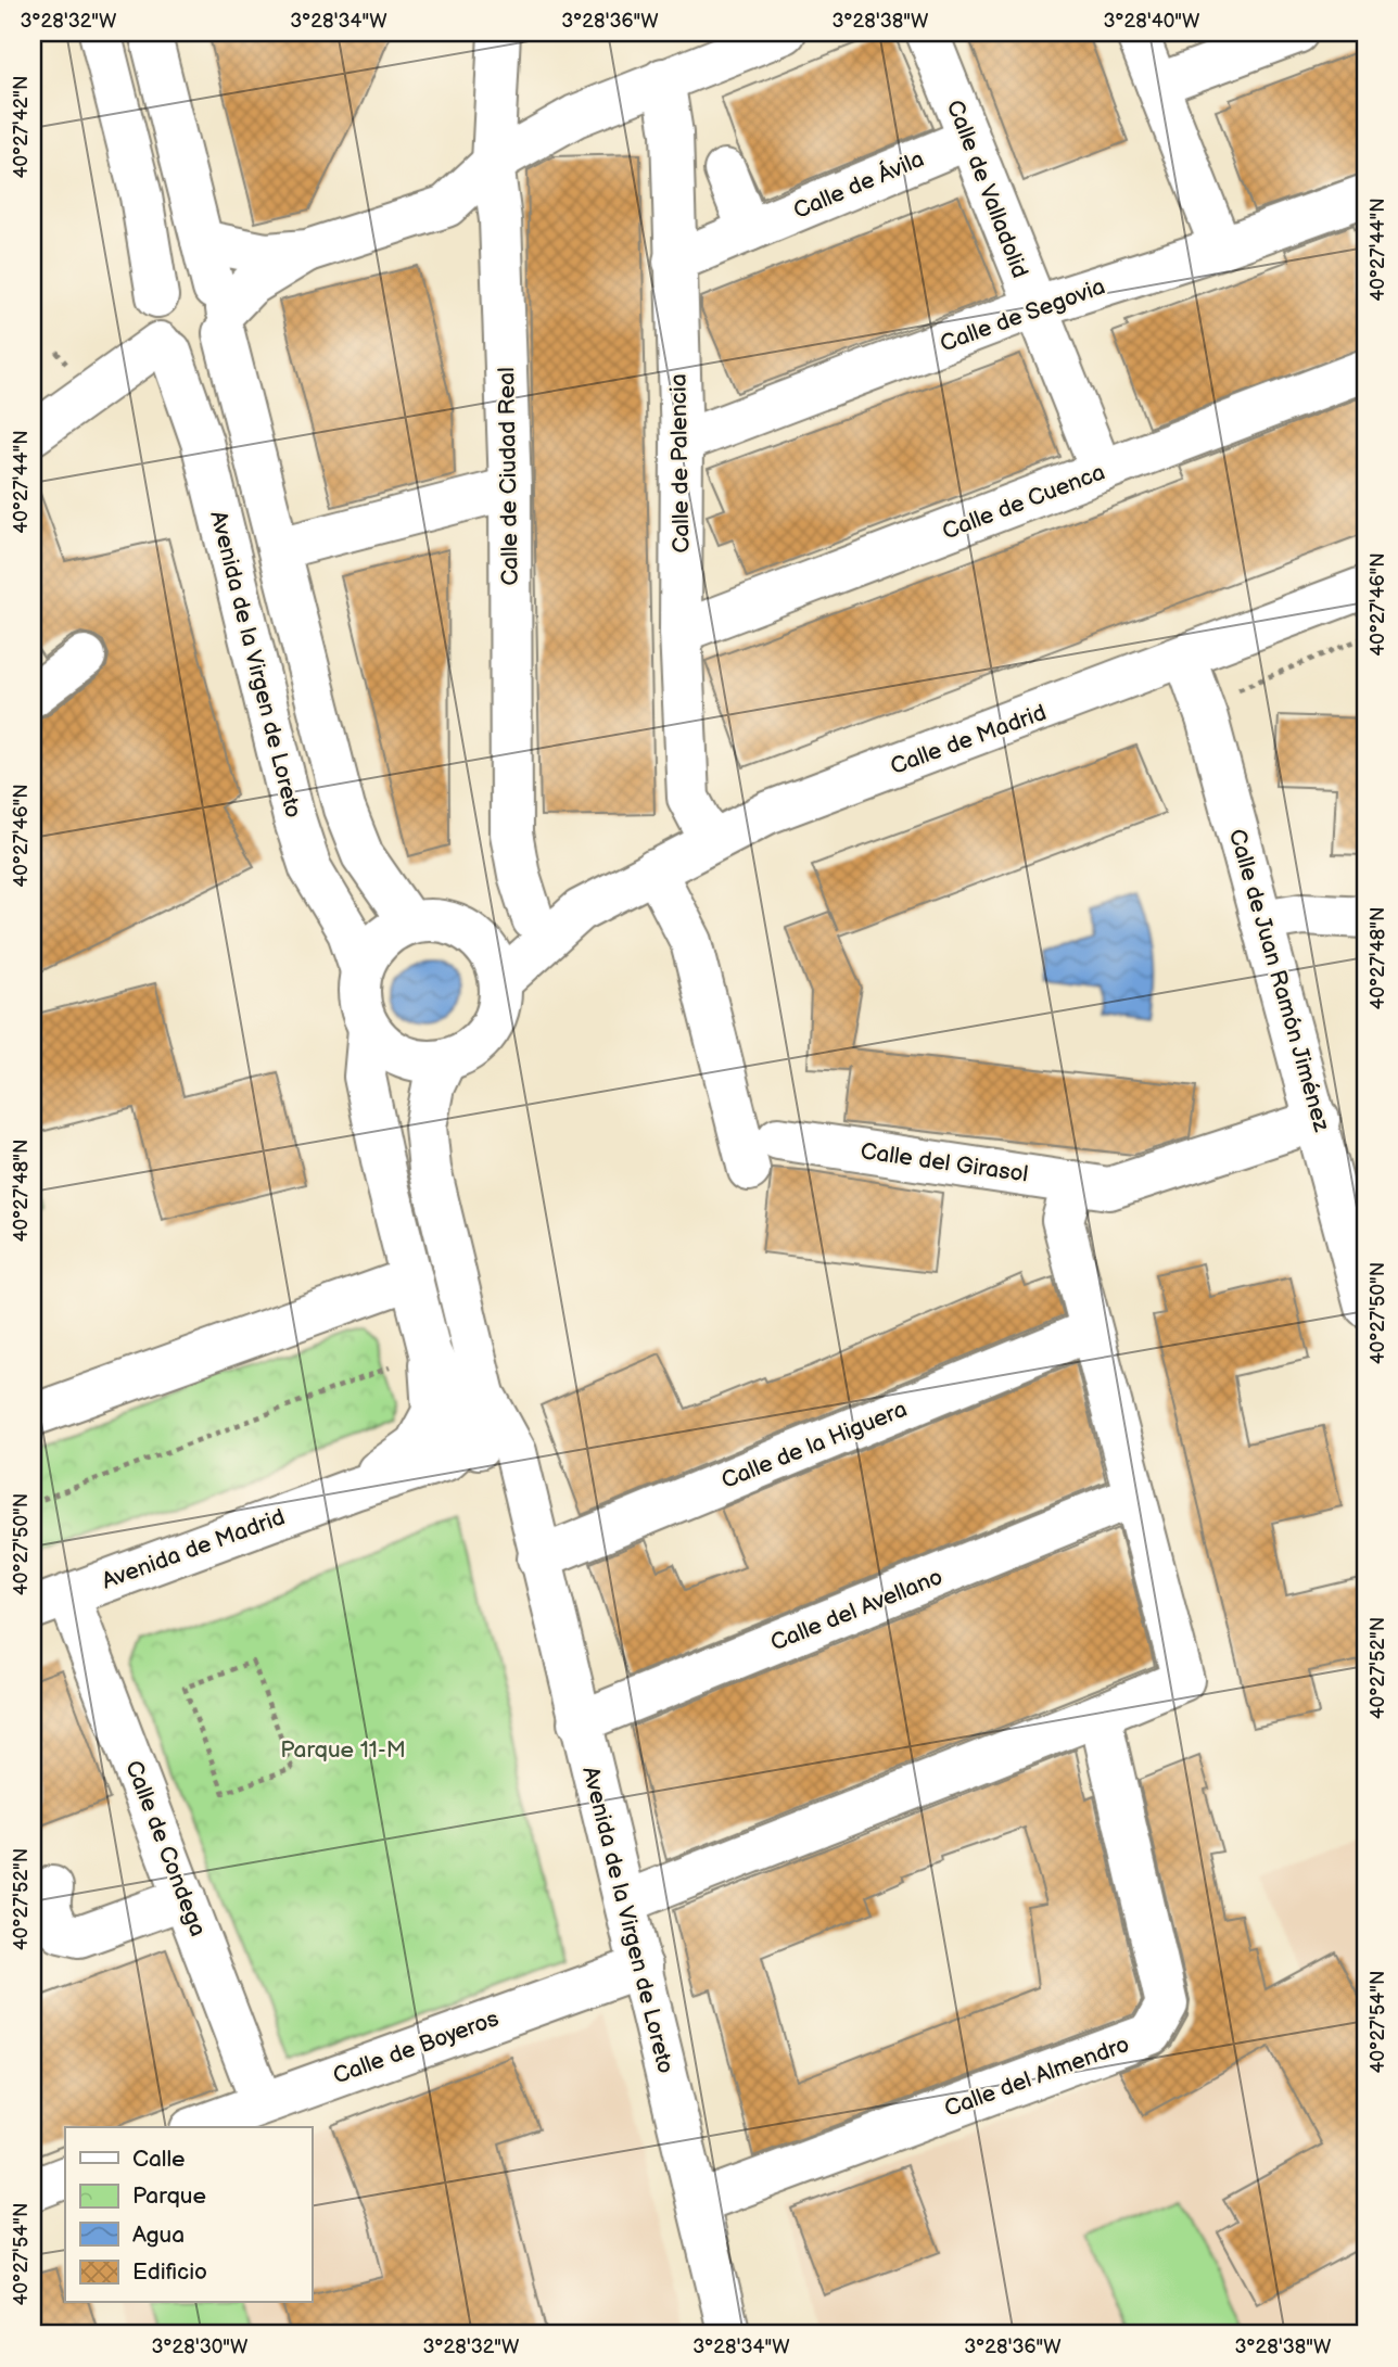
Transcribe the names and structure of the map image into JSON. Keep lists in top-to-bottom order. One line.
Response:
{"streets":{"street":["Calle de Ávila","Calle de Valladolid","Calle de Segovia","Calle de Palencia","Calle de Ciudad Real","Calle de Cuenca","Avenida de la Virgen de Loreto","Calle de Madrid","Calle de Juan Ramón Jiménez","Calle del Girasol","Calle de la Higuera","Avenida de Madrid","Calle del Avellano","Calle de Condega","Calle de Boyeros","Calle del Almendro"]},"crossings":[["Calle de Ávila","Calle de Valladolid"],["Calle de Ávila","Calle de Palencia"],["Calle de Valladolid","Calle de Segovia"],["Calle de Valladolid","Calle de Cuenca"],["Calle de Segovia","Calle de Palencia"],["Calle de Palencia","Calle de Cuenca"],["Calle de Palencia","Calle de Madrid"],["Calle de Ciudad Real","Calle de Madrid"],["Avenida de la Virgen de Loreto","Calle de Madrid"],["Avenida de la Virgen de Loreto","Calle de la Higuera"],["Avenida de la Virgen de Loreto","Avenida de Madrid"],["Avenida de la Virgen de Loreto","Calle del Avellano"],["Avenida de la Virgen de Loreto","Calle de Boyeros"],["Avenida de la Virgen de Loreto","Calle del Almendro"],["Calle de Madrid","Calle de Juan Ramón Jiménez"],["Avenida de Madrid","Calle de Condega"],["Calle de Condega","Calle de Boyeros"]],"parks":["Parque 11-M"],"legend":["Calle","Parque","Agua","Edificio"],"coordinates":["3°28'32\"W","3°28'34\"W","3°28'36\"W","3°28'38\"W","3°28'40\"W","40°27'42\"N","40°27'44\"N","40°27'46\"N","40°27'48\"N","40°27'50\"N","40°27'52\"N","40°27'54\"N","3°28'30\"W"]}
